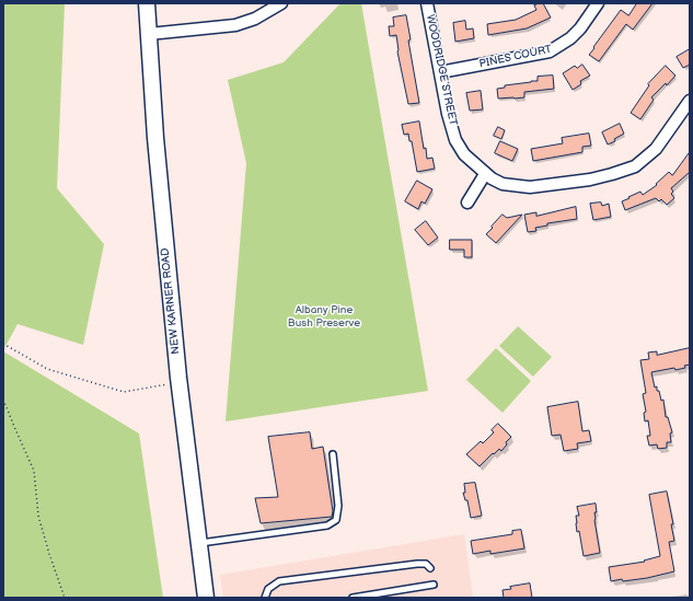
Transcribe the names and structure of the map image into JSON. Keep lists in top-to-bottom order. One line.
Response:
{"streets":{"main road":["NEW KARNER ROAD"],"street":["PINES COURT","WOODRIDGE STREET"]},"crossings":[["PINES COURT","WOODRIDGE STREET"]],"parks":["Albany Pine Bush Preserve"]}
